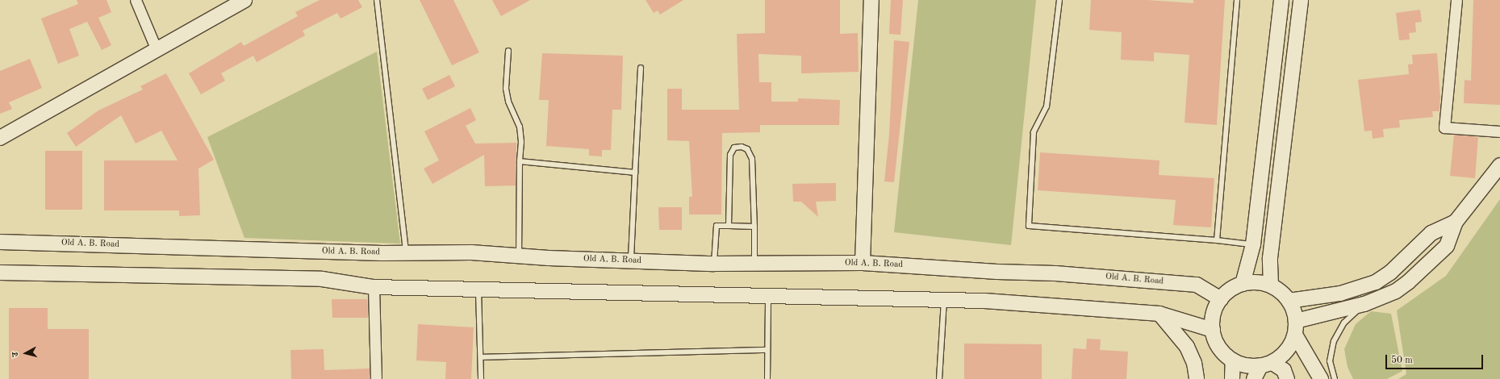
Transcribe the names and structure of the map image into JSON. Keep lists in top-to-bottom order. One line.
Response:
{"streets":{"main road":["Old A. B. Road"]},"scale_bar":"50 m","north":"left"}
